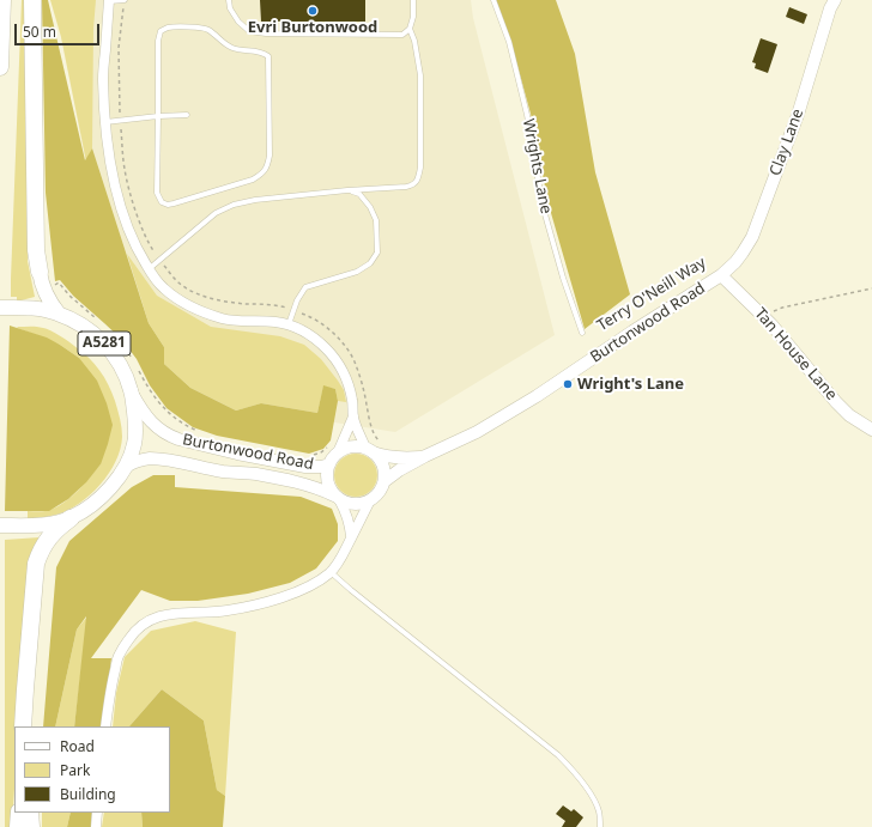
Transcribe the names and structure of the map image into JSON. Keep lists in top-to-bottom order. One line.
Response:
{"streets":{"main road":["A5281"],"street":["Clay Lane","Burtonwood Road","Tan House Lane"],"lane":["Wrights Lane"]},"crossings":[["Clay Lane","Burtonwood Road"],["Clay Lane","Tan House Lane"],["Burtonwood Road","A5281"],["Burtonwood Road","Tan House Lane"]],"places":["Evri Burtonwood","Wright's Lane"],"legend":["Road","Park","Building"],"scale_bar":"50 m"}
